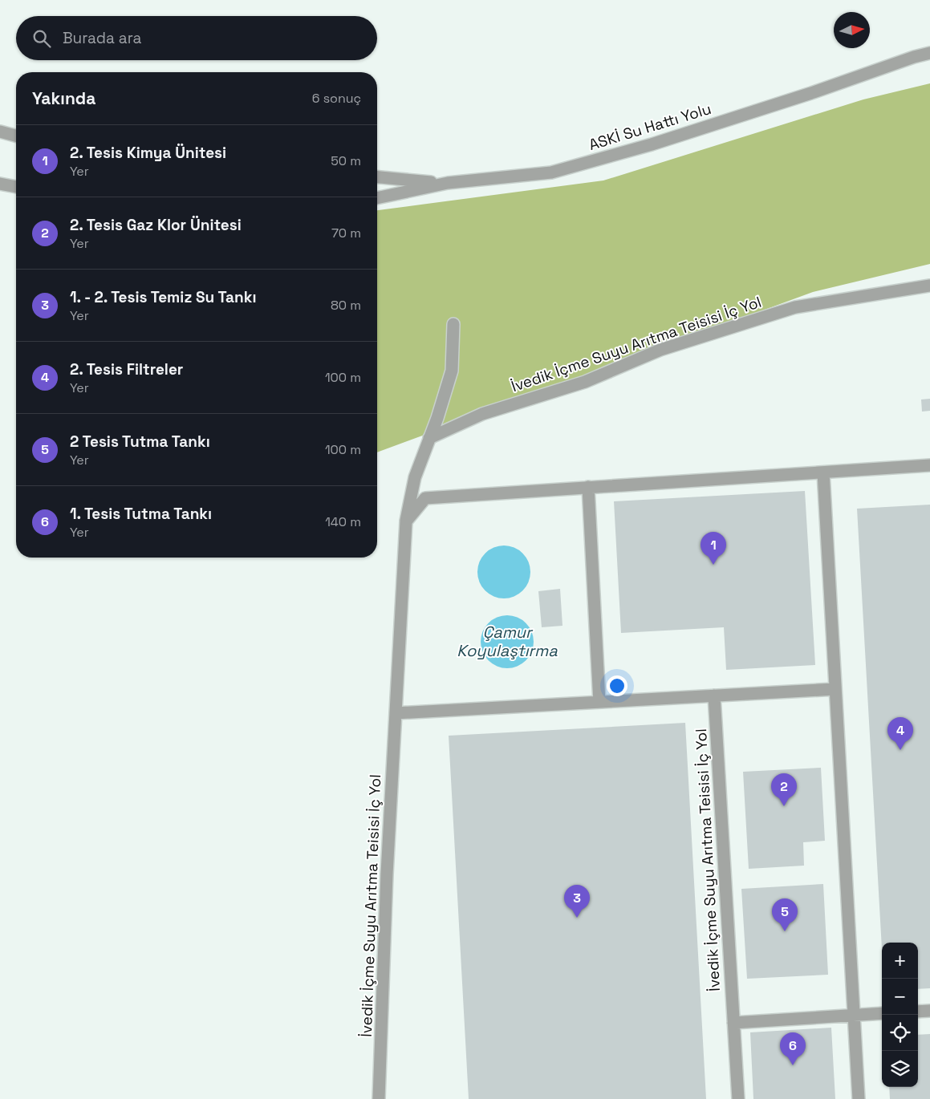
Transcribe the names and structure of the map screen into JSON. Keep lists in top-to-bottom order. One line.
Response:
{"streets":{"street":["ASKİ Su Hattı Yolu","İvedik İçme Suyu Arıtma Teisisi İç Yol"]},"water":["Çamur Koyulaştırma"],"north":"right","page":{"search":"Burada ara","heading":["Yakında","6 sonuç"],"list":[{"mark":"1","name":"2. Tesis Kimya Ünitesi","note":"Yer","value":"50 m"},{"mark":"2","name":"2. Tesis Gaz Klor Ünitesi","note":"Yer","value":"70 m"},{"mark":"3","name":"1. - 2. Tesis Temiz Su Tankı","note":"Yer","value":"80 m"},{"mark":"4","name":"2. Tesis Filtreler","note":"Yer","value":"100 m"},{"mark":"5","name":"2 Tesis Tutma Tankı","note":"Yer","value":"100 m"},{"mark":"6","name":"1. Tesis Tutma Tankı","note":"Yer","value":"140 m"}],"pins":["1","4","2","3","5","6"],"map_buttons":["+","−"]}}
